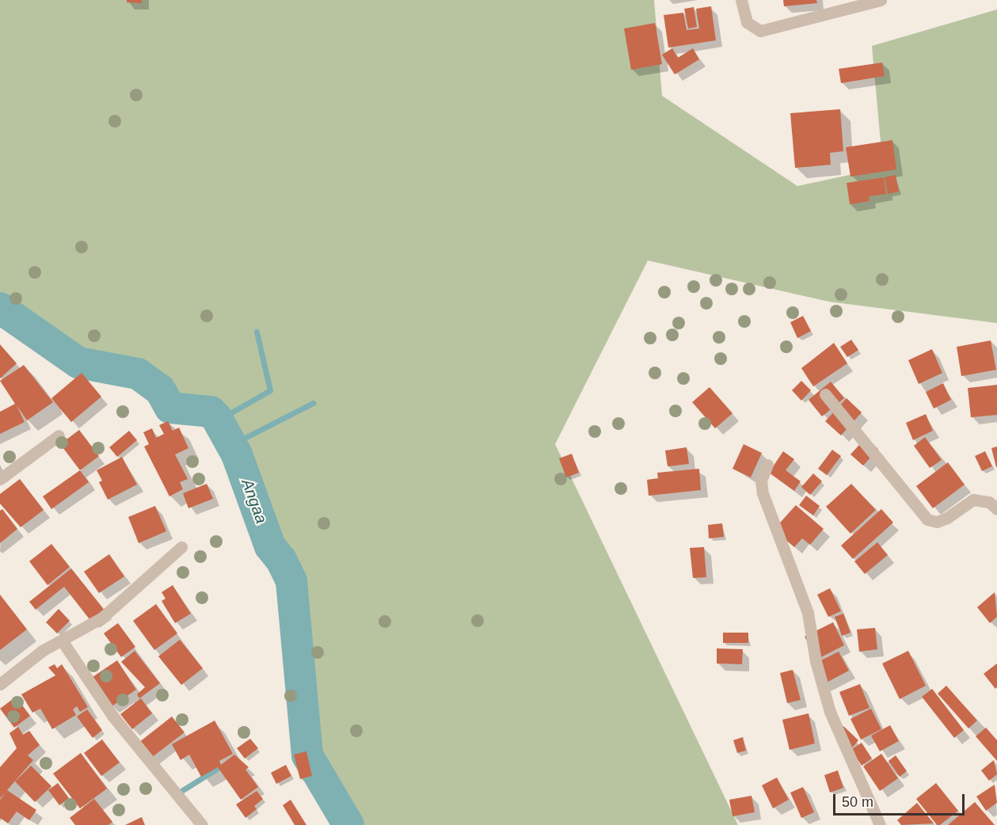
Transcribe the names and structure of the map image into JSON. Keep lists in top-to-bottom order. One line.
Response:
{"water":["Angaa"],"scale_bar":"50 m"}
